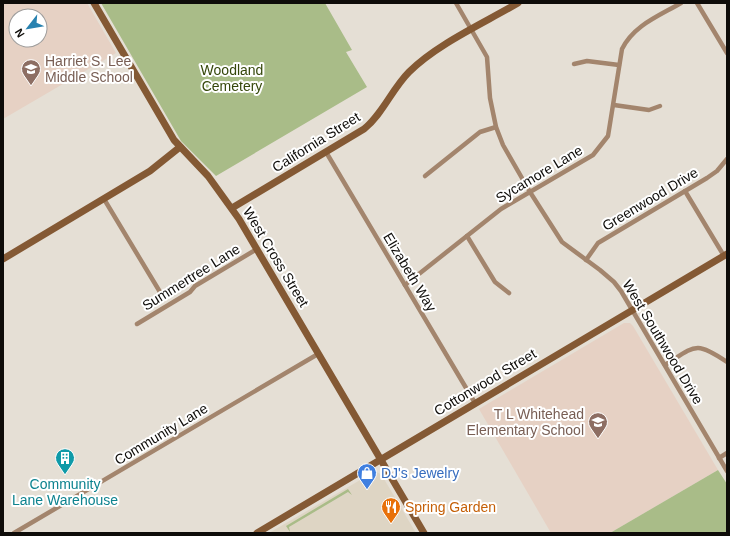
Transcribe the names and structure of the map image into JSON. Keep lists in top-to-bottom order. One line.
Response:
{"streets":{"street":["California Street","Sycamore Lane","Greenwood Drive","West Cross Street","Elizabeth Way","Summertree Lane","West Southwood Drive","Cottonwood Street","Community Lane"]},"crossings":[["California Street","West Cross Street"],["California Street","Elizabeth Way"],["California Street","West Southwood Drive"],["Sycamore Lane","Elizabeth Way"],["Sycamore Lane","West Southwood Drive"],["Greenwood Drive","West Southwood Drive"],["West Cross Street","Summertree Lane"],["West Cross Street","Cottonwood Street"],["West Cross Street","Community Lane"],["Elizabeth Way","Cottonwood Street"],["West Southwood Drive","Cottonwood Street"]],"parks":["Woodland Cemetery"],"places":{"school or university":["Harriet S. Lee Middle School","T L Whitehead Elementary School"],"building":["Community Lane Warehouse"],"shop":["DJ's Jewelry"],"restaurant":["Spring Garden"]},"north":"bottom left"}
